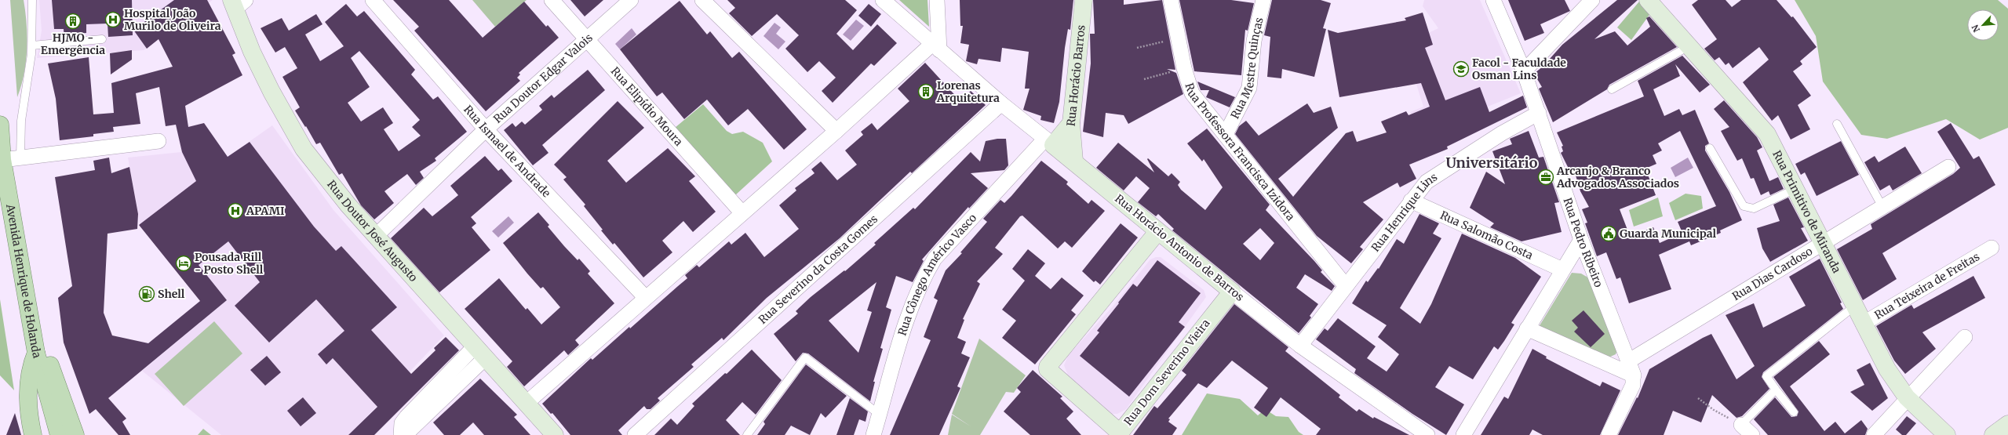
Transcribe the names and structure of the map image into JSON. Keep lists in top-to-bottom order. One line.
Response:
{"streets":{"main road":["Avenida Henrique de Holanda"],"street":["Rua Mestre Quinças","Rua Horácio Barros","Rua Doutor Edgar Valois","Rua Elipídio Moura","Rua Ismael de Andrade","Rua Professora Francisca Izidora","Rua Primitivo de Miranda","Rua Henrique Lins","Rua Doutor José Augusto","Rua Salomão Costa","Rua Pedro Ribeiro","Rua Horácio Antonio de Barros","Rua Severino da Costa Gomes","Rua Dias Cardoso","Rua Cônego Américo Vasco","Rua Teixeira de Freitas","Rua Dom Severino Vieira"]},"crossings":[["Rua Mestre Quinças","Rua Professora Francisca Izidora"],["Rua Horácio Barros","Rua Horácio Antonio de Barros"],["Rua Horácio Barros","Rua Cônego Américo Vasco"],["Rua Doutor Edgar Valois","Rua Elipídio Moura"],["Rua Doutor Edgar Valois","Rua Ismael de Andrade"],["Rua Doutor Edgar Valois","Rua Doutor José Augusto"],["Rua Professora Francisca Izidora","Rua Henrique Lins"],["Rua Primitivo de Miranda","Rua Dias Cardoso"],["Rua Primitivo de Miranda","Rua Teixeira de Freitas"],["Rua Henrique Lins","Rua Salomão Costa"],["Rua Henrique Lins","Rua Pedro Ribeiro"],["Rua Henrique Lins","Rua Horácio Antonio de Barros"],["Rua Pedro Ribeiro","Rua Dias Cardoso"],["Rua Horácio Antonio de Barros","Rua Severino da Costa Gomes"],["Rua Horácio Antonio de Barros","Rua Cônego Américo Vasco"],["Rua Horácio Antonio de Barros","Rua Dom Severino Vieira"]],"districts":["Universitário"],"places":{"hospital":["Hospital João Murilo de Oliveira","APAMI"],"building":["HJMO - Emergência","Lorenas Arquitetura"],"school or university":["Facol - Faculdade Osman Lins"],"office":["Arcanjo & Branco Advogados Associados"],"public building":["Guarda Municipal"],"hotel":["Pousada Rill - Posto Shell"],"fuel station":["Shell"]},"north":"bottom left"}
